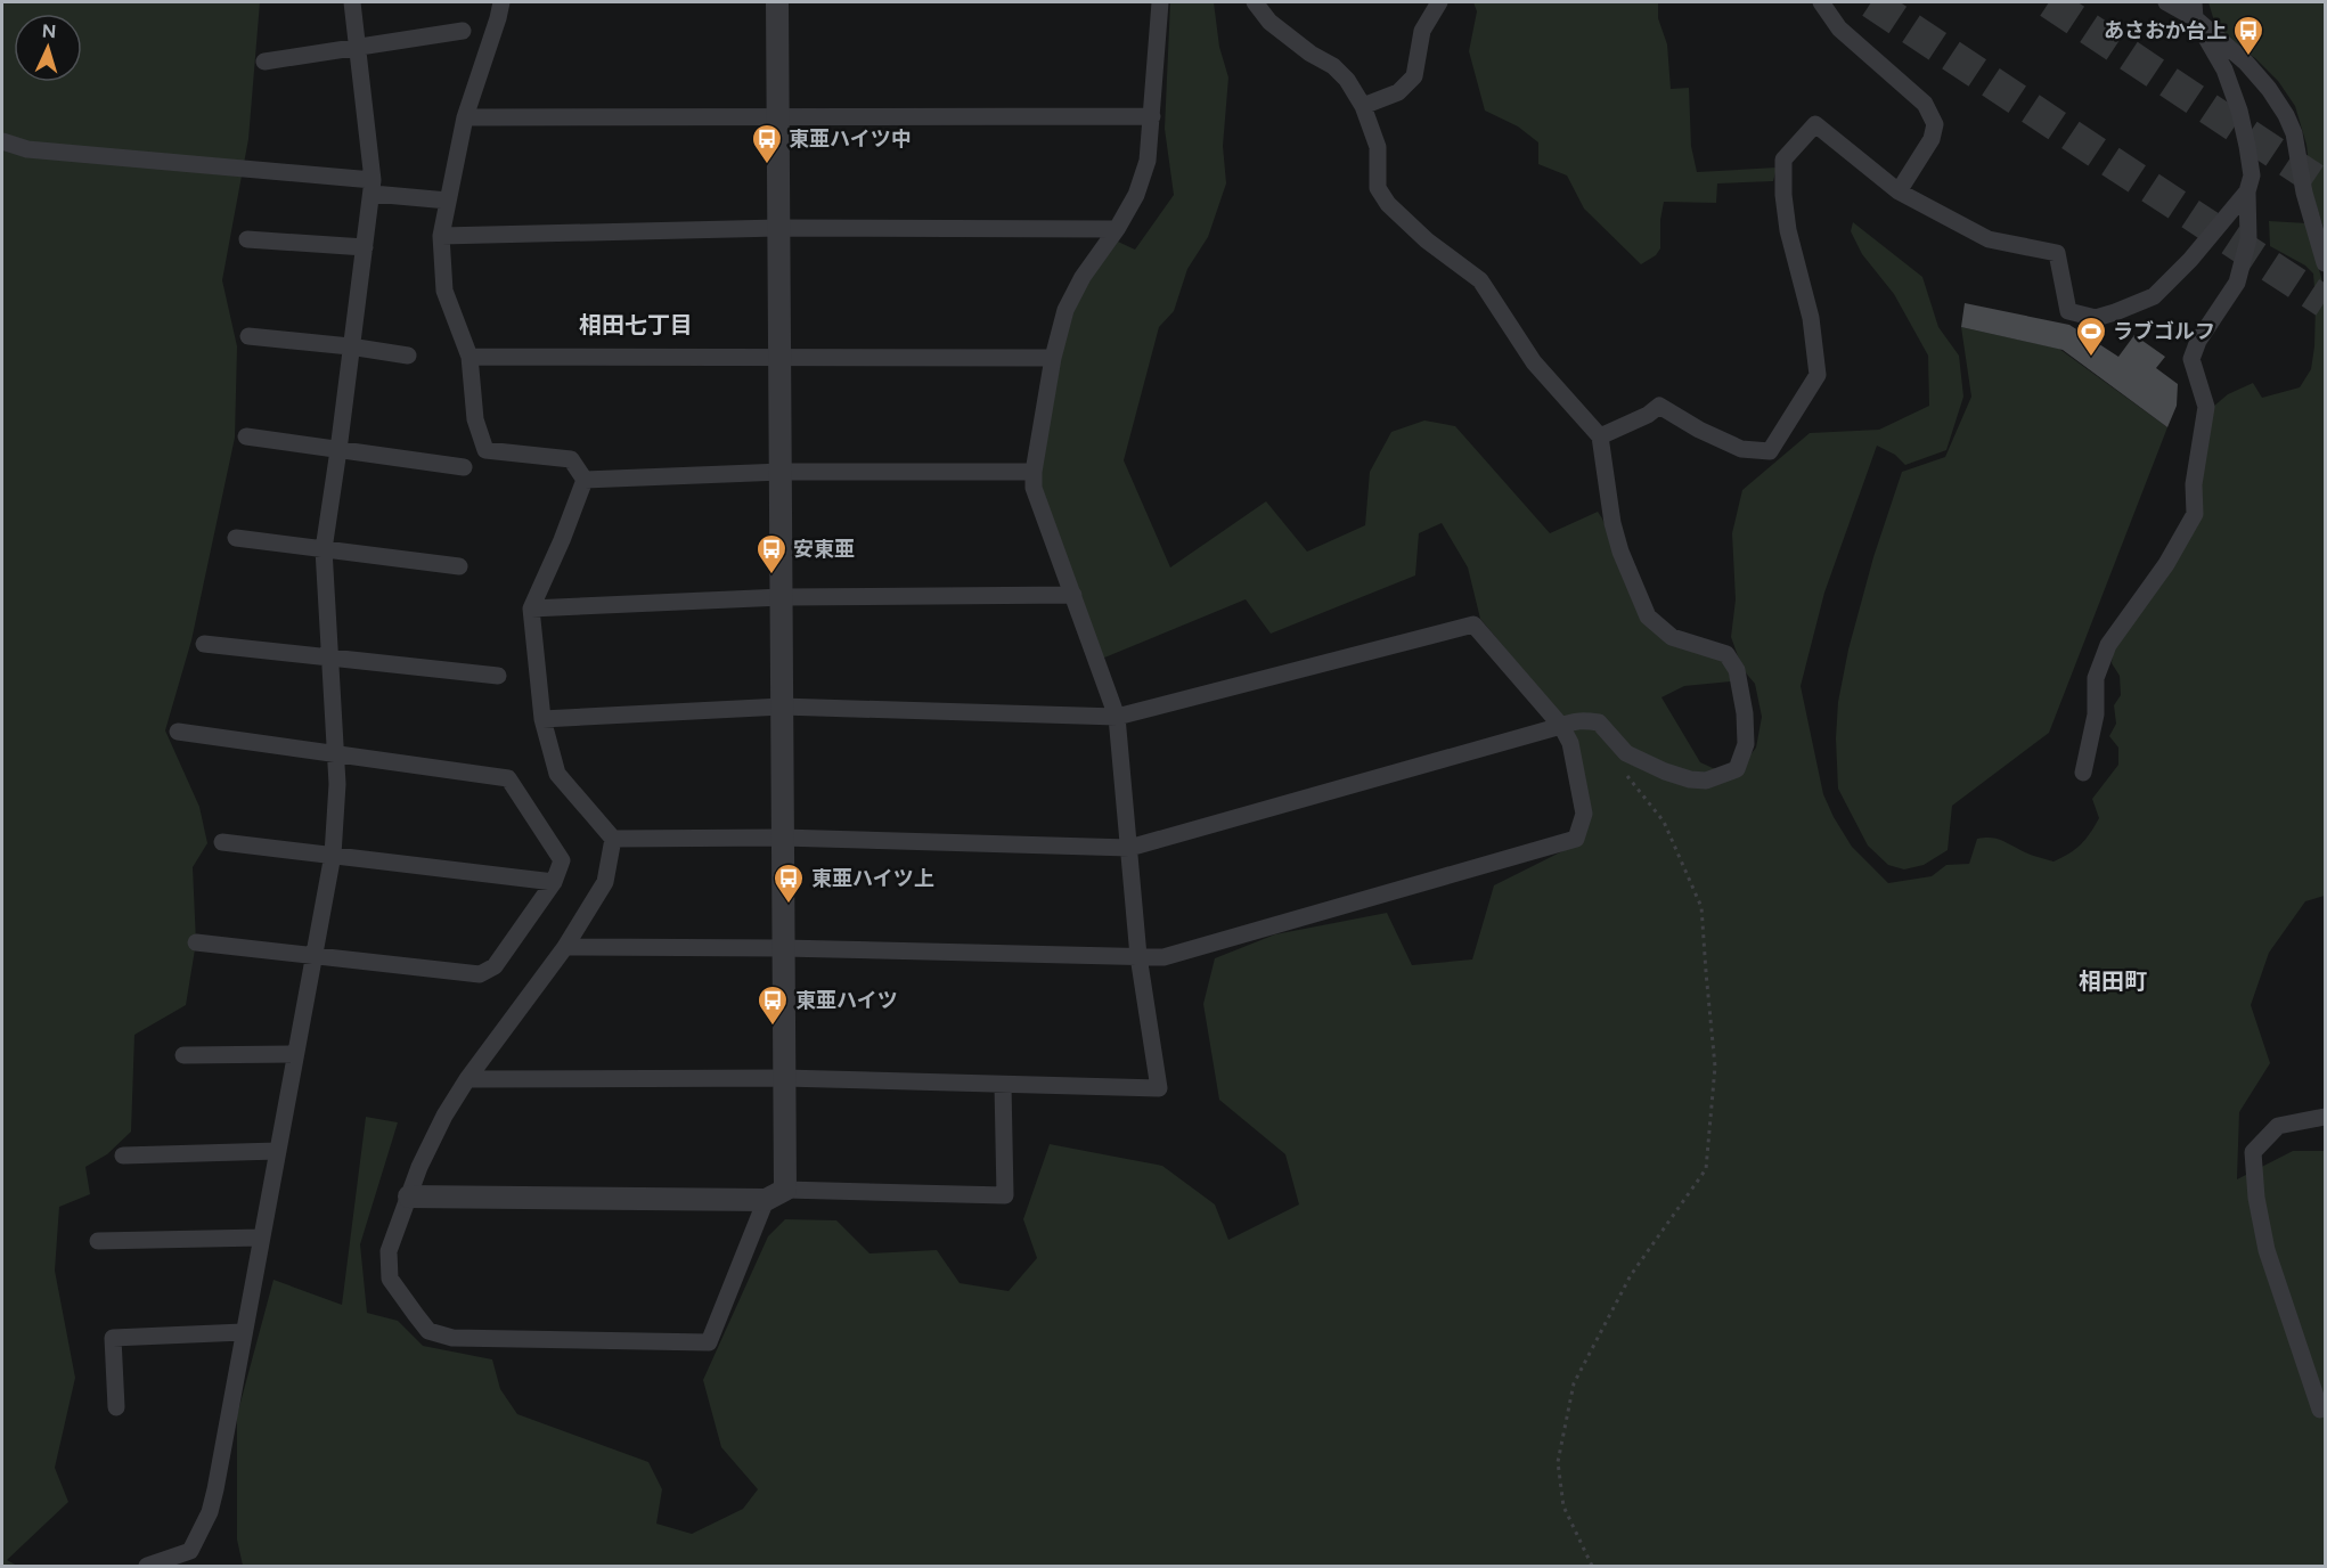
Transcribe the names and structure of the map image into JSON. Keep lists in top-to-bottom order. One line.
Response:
{"districts":["相田七丁目","相田町"],"places":{"bus stop":["あさおか台上","東亜ハイツ中","安東亜","東亜ハイツ上","東亜ハイツ"],"sports":["ラブゴルフ"]},"north":"top"}
